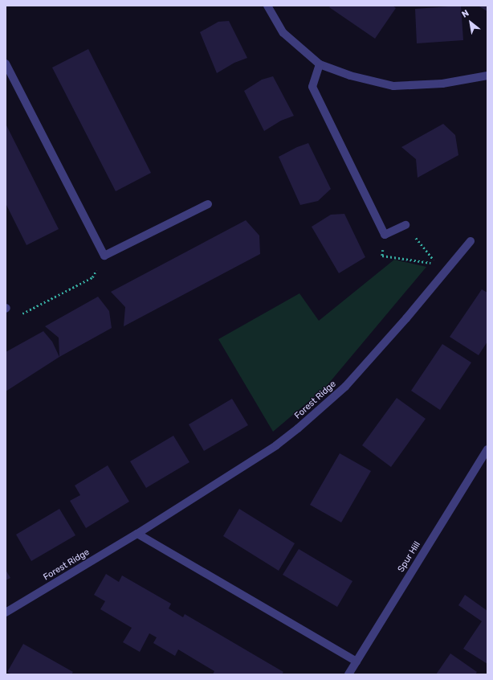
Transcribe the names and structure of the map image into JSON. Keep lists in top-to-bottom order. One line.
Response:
{"streets":{"street":["Forest Ridge","Spur Hill"]},"north":"top left"}
